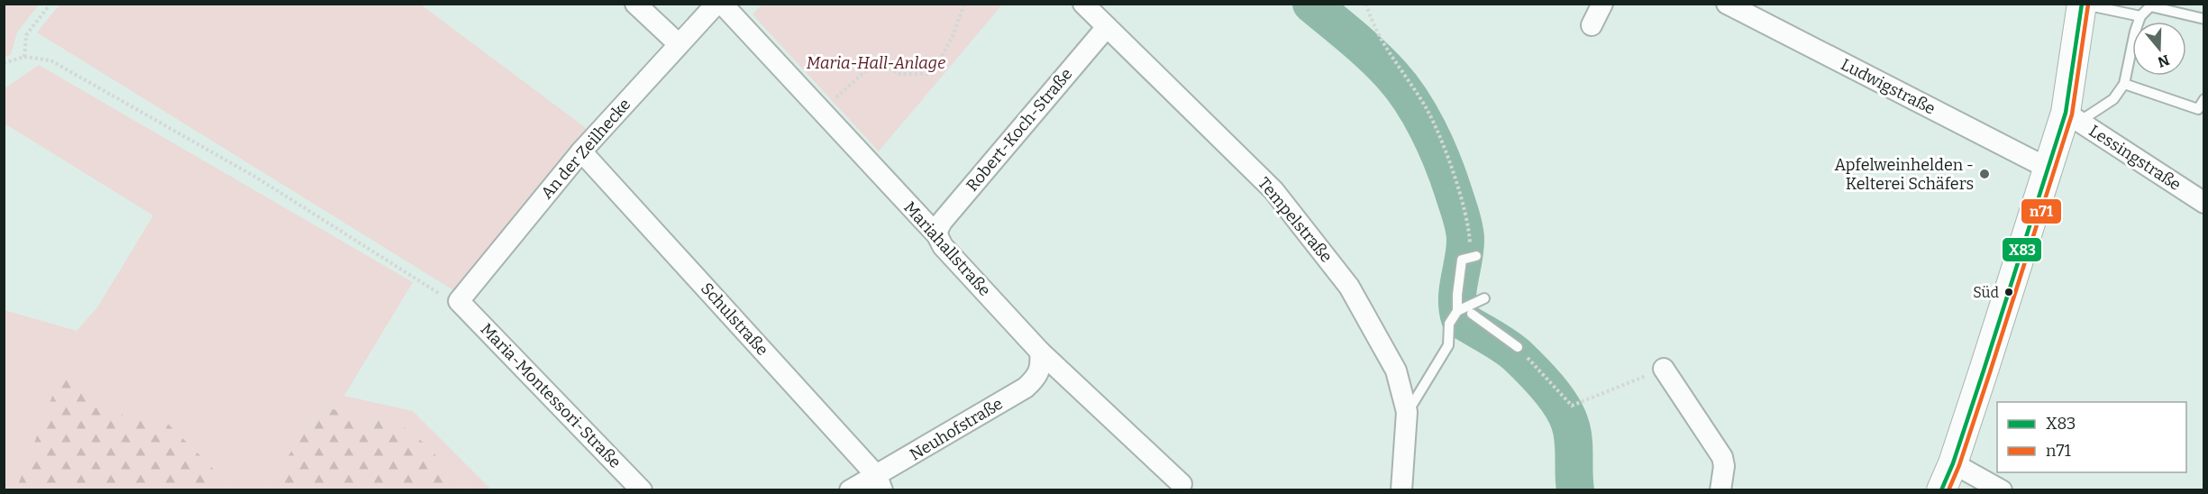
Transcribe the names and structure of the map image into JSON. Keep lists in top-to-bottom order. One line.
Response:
{"streets":{"street":["Ludwigstraße","Robert-Koch-Straße","An der Zeilhecke","Lessingstraße","Tempelstraße","Mariahallstraße","Schulstraße","Maria-Montessori-Straße","Neuhofstraße"]},"crossings":[["Robert-Koch-Straße","Tempelstraße"],["Robert-Koch-Straße","Mariahallstraße"],["An der Zeilhecke","Schulstraße"],["An der Zeilhecke","Maria-Montessori-Straße"],["Mariahallstraße","Neuhofstraße"],["Schulstraße","Neuhofstraße"]],"parks":["Maria-Hall-Anlage"],"places":["Apfelweinhelden - Kelterei Schäfers","Süd"],"lines":["transit line X83","transit line n71"],"legend":["X83","n71"],"north":"bottom"}
